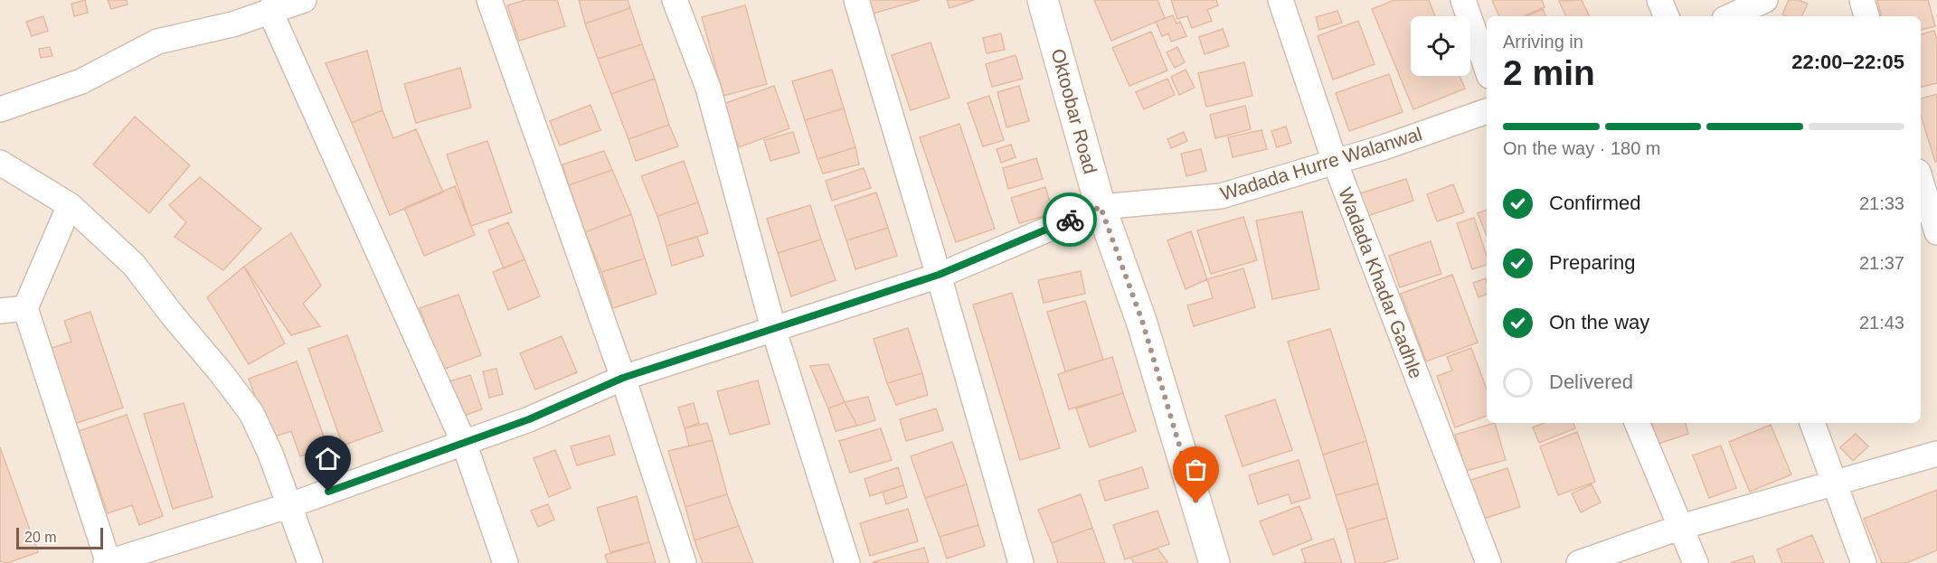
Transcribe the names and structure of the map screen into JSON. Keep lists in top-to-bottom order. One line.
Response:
{"streets":{"street":["Oktoobar Road","Wadada Hurre Walanwal","Wadada Khadar Gadhle"]},"crossings":[["Oktoobar Road","Wadada Hurre Walanwal"],["Wadada Hurre Walanwal","Wadada Khadar Gadhle"]],"scale_bar":"20 m","page":{"heading":["2 min","Arriving in","22:00–22:05"],"bar":"On the way · 180 m","list":[["Confirmed","21:33"],["Preparing","21:37"],["On the way","21:43"],"Delivered"],"scale":"20 m"}}
